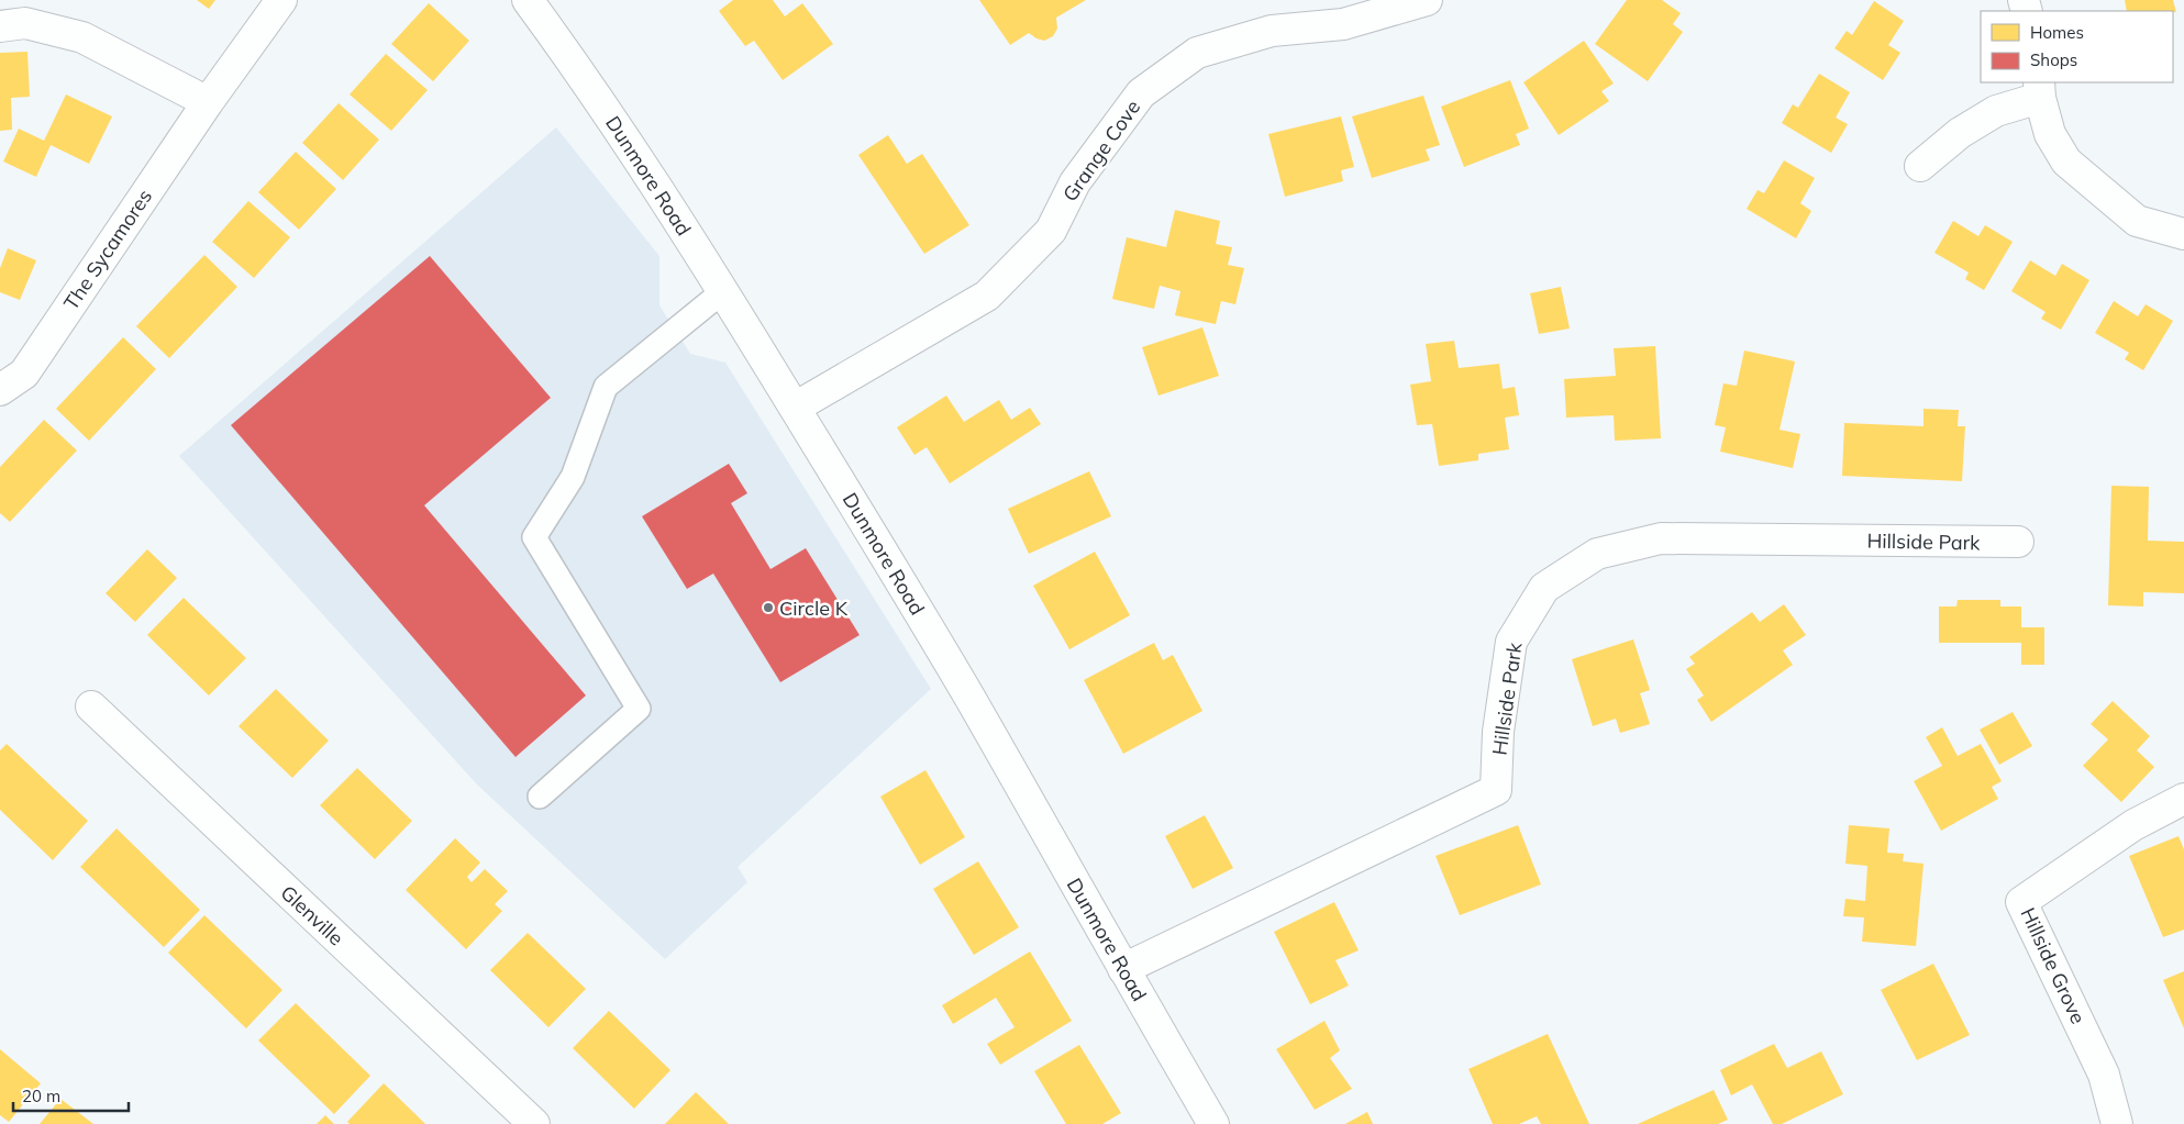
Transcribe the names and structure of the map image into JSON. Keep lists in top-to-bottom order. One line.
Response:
{"streets":{"street":["Grange Cove","Dunmore Road","The Sycamores","Hillside Park","Glenville","Hillside Grove"]},"crossings":[["Grange Cove","Dunmore Road"],["Dunmore Road","Hillside Park"]],"places":["Circle K"],"legend":["Homes","Shops"],"scale_bar":"20 m"}
